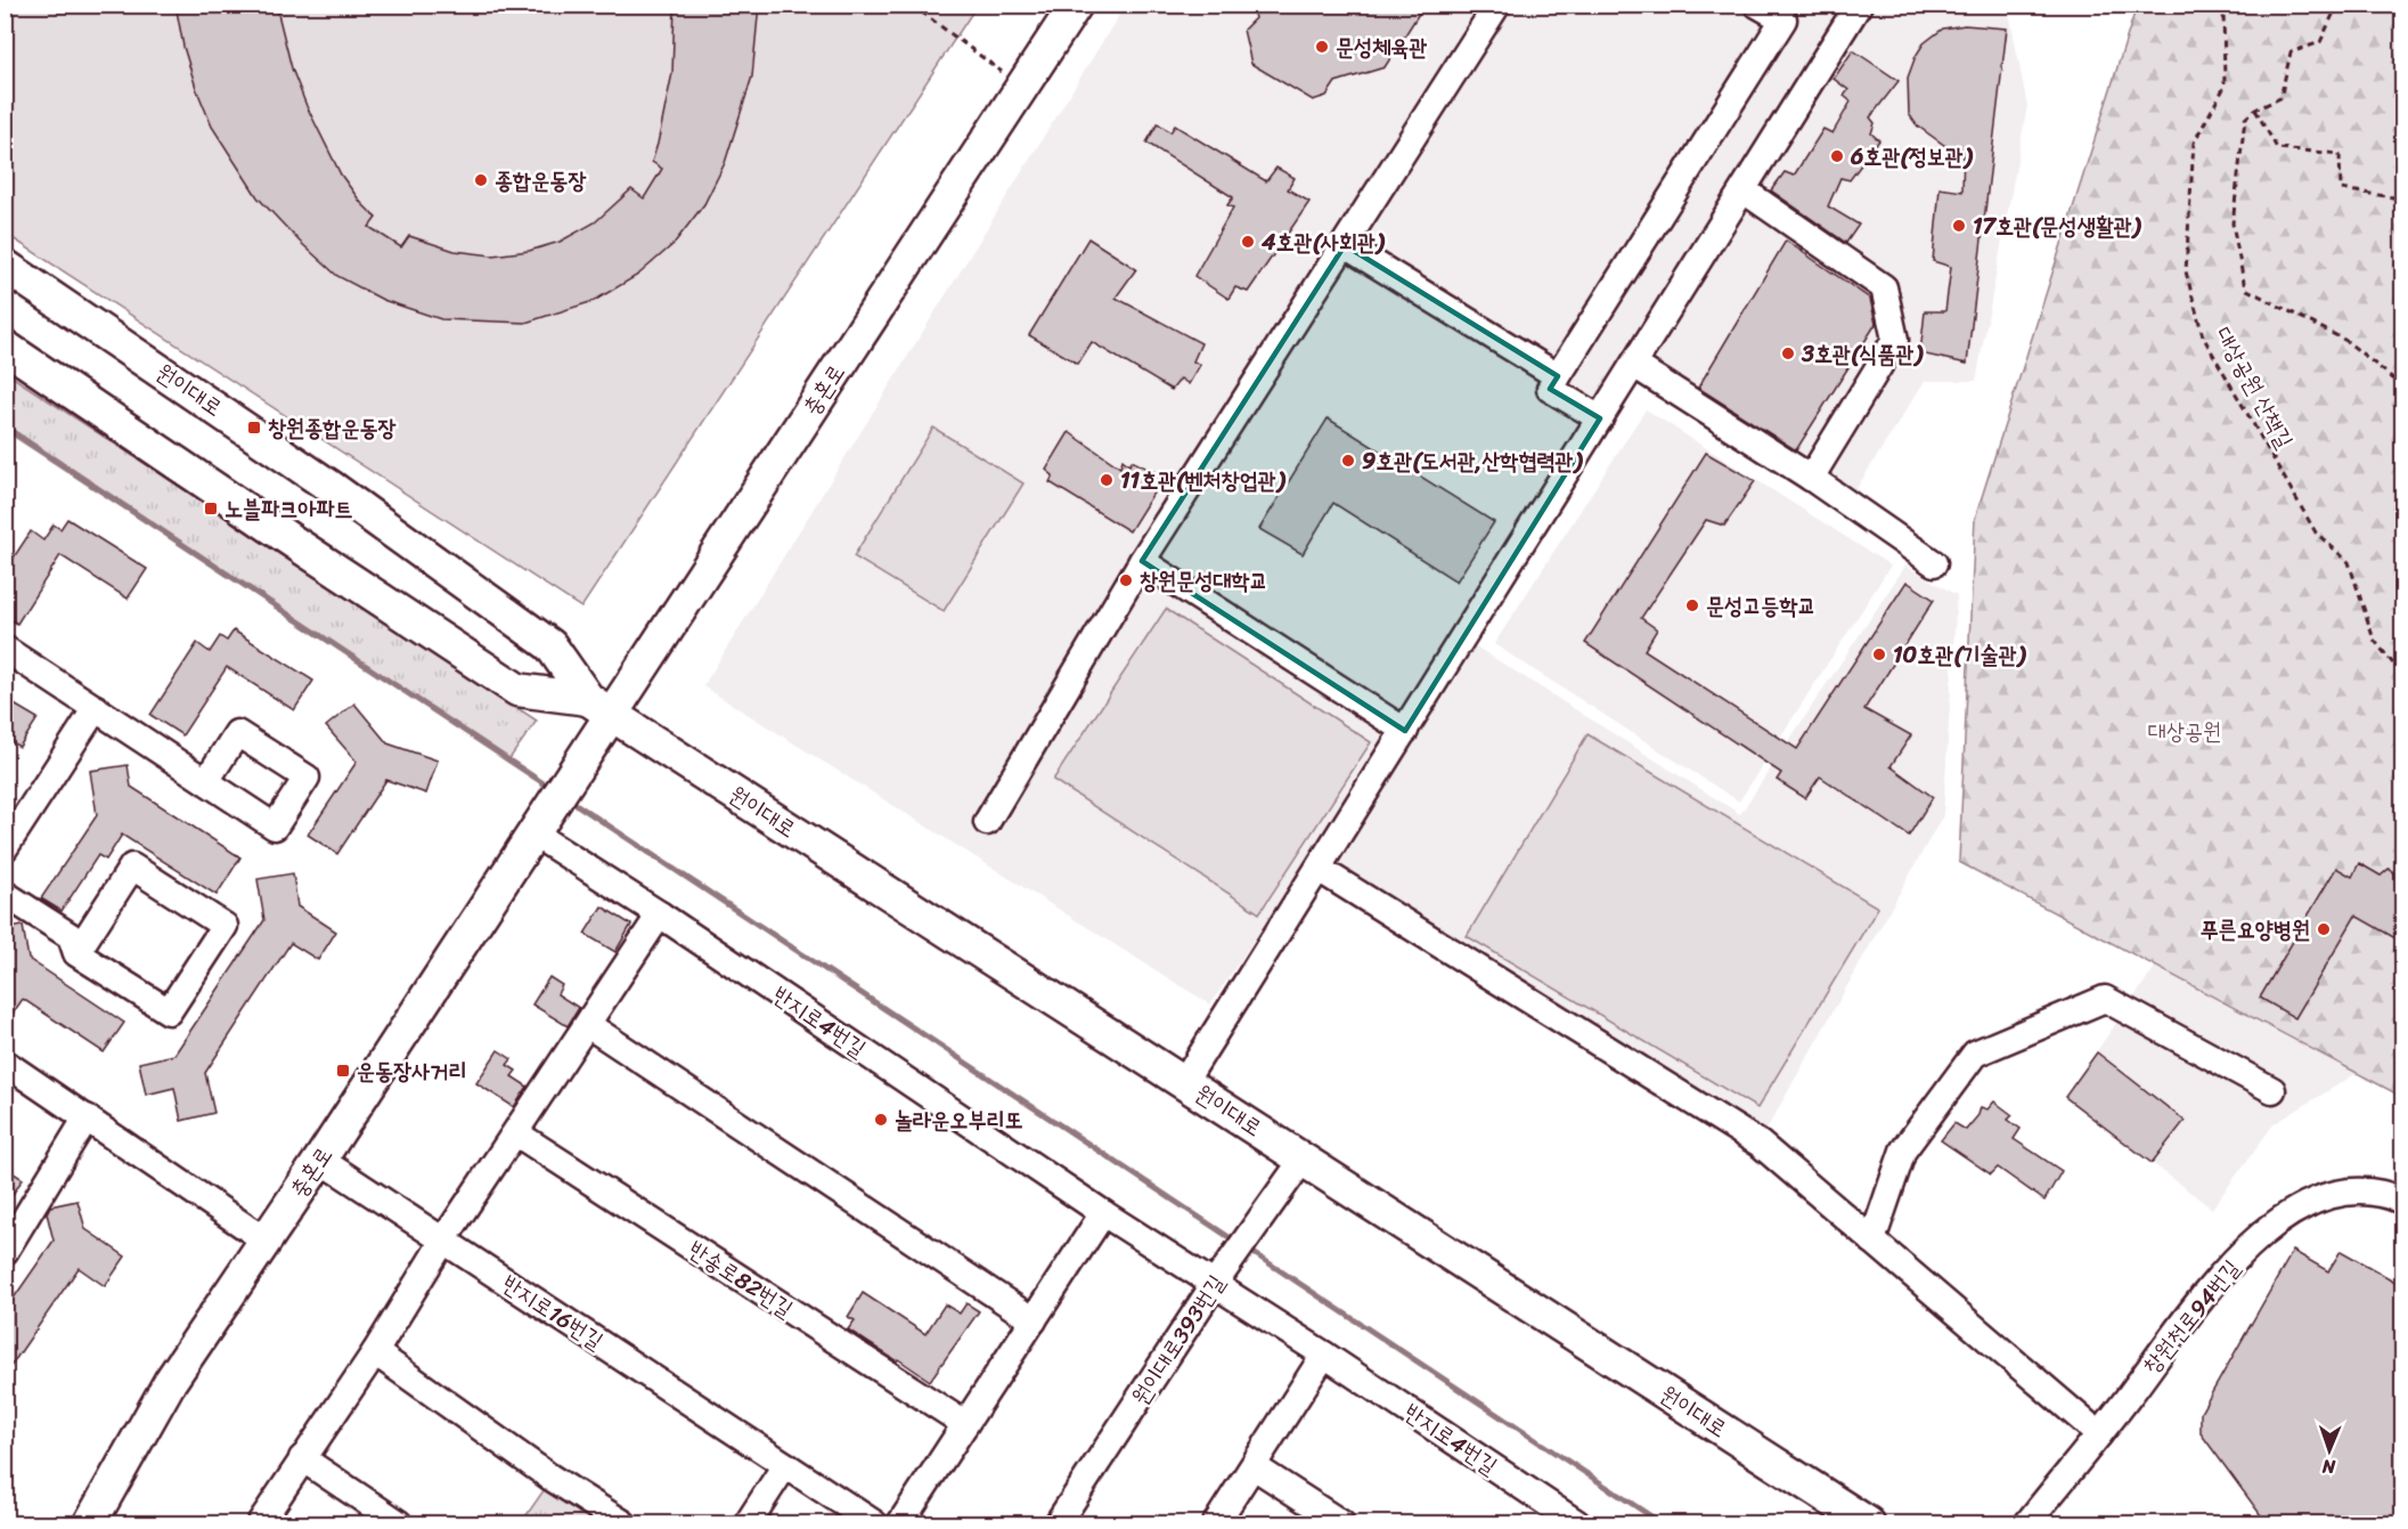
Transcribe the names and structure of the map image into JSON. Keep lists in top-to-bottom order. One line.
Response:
{"streets":{"main road":["원이대로","충혼로"],"street":["반지로4번길","반송로82번길","반지로16번길","창원천로94번길","원이대로393번길"],"path":["대상공원 산책길"]},"crossings":[["원이대로","충혼로"],["원이대로","원이대로393번길"],["충혼로","반지로4번길"],["충혼로","반지로16번길"],["반지로4번길","원이대로393번길"]],"parks":["대상공원"],"places":{"other":["문성체육관","6호관(정보관)","종합운동장","17호관(문성생활관)","4호관(사회관)","3호관(식품관)","9호관(도서관,산학협력관)","11호관(벤처창업관)","창원문성대학교","문성고등학교","10호관(기술관)","푸른요양병원","놀라운오부리또"],"transit":["창원종합운동장","노블파크아파트","운동장사거리"]},"north":"bottom"}
